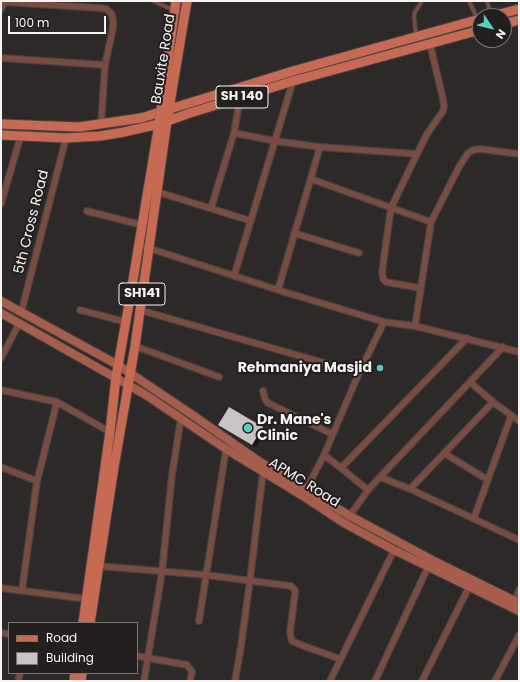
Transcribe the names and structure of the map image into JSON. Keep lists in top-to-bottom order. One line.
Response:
{"streets":{"main road":["Bauxite Road","SH 140","SH141"],"street":["5th Cross Road","APMC Road"]},"crossings":[["Bauxite Road","SH 140"],["Bauxite Road","SH141"],["SH 140","5th Cross Road"],["SH 140","SH141"],["5th Cross Road","APMC Road"],["SH141","APMC Road"]],"places":["Rehmaniya Masjid","Dr. Mane's Clinic"],"legend":["Road","Building"],"scale_bar":"100 m","north":"bottom right"}
